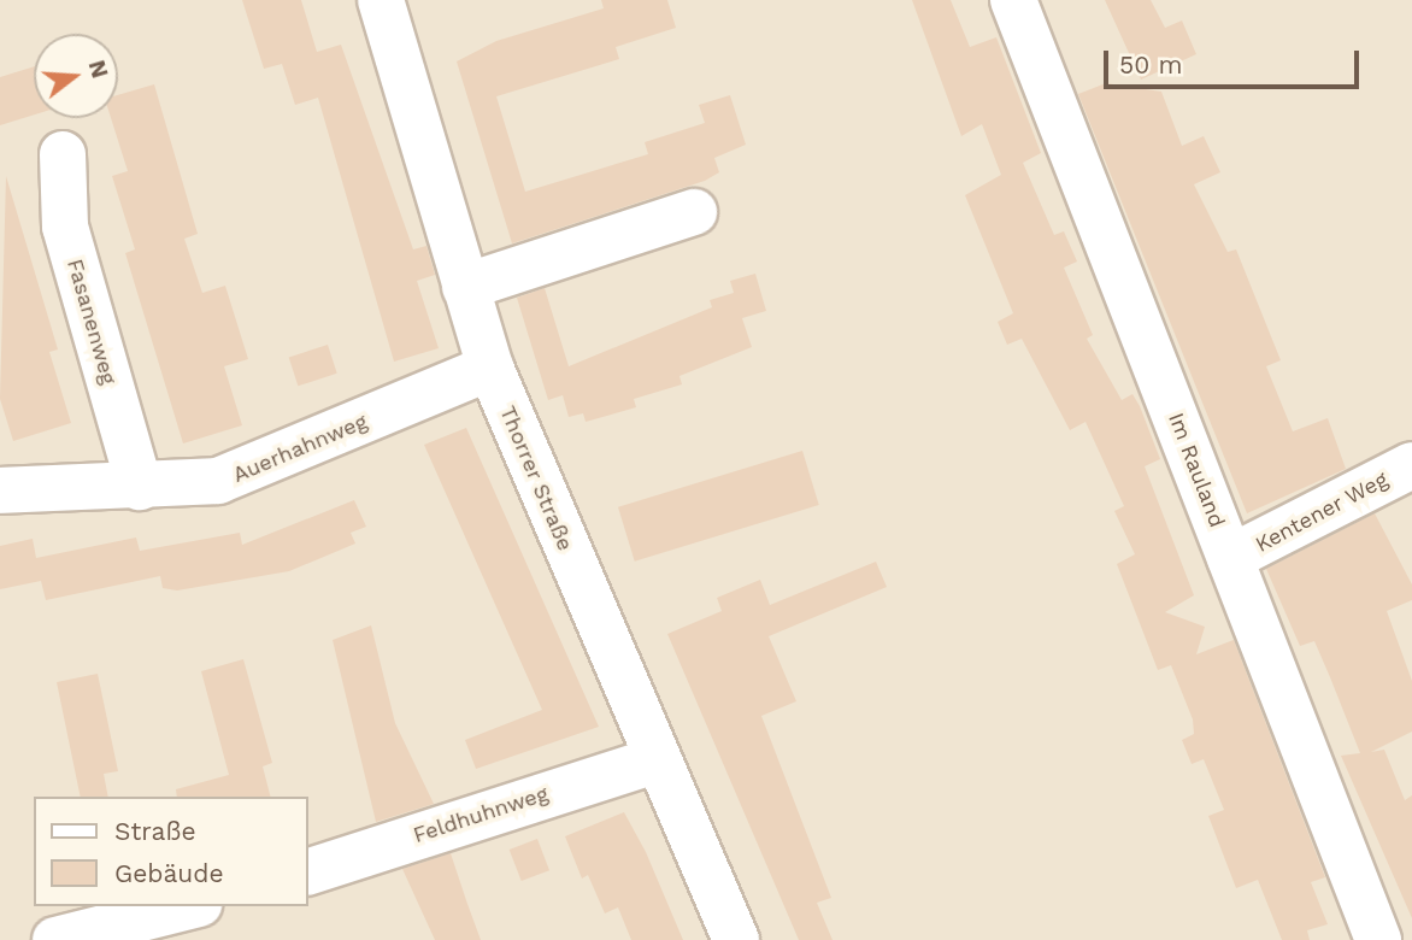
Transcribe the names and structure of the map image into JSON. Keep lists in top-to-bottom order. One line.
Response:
{"streets":{"street":["Fasanenweg","Auerhahnweg","Im Rauland","Thorrer Straße","Kentener Weg","Feldhuhnweg"]},"crossings":[["Fasanenweg","Auerhahnweg"],["Auerhahnweg","Thorrer Straße"],["Im Rauland","Kentener Weg"],["Thorrer Straße","Feldhuhnweg"]],"legend":["Straße","Gebäude"],"scale_bar":"50 m","north":"right"}
